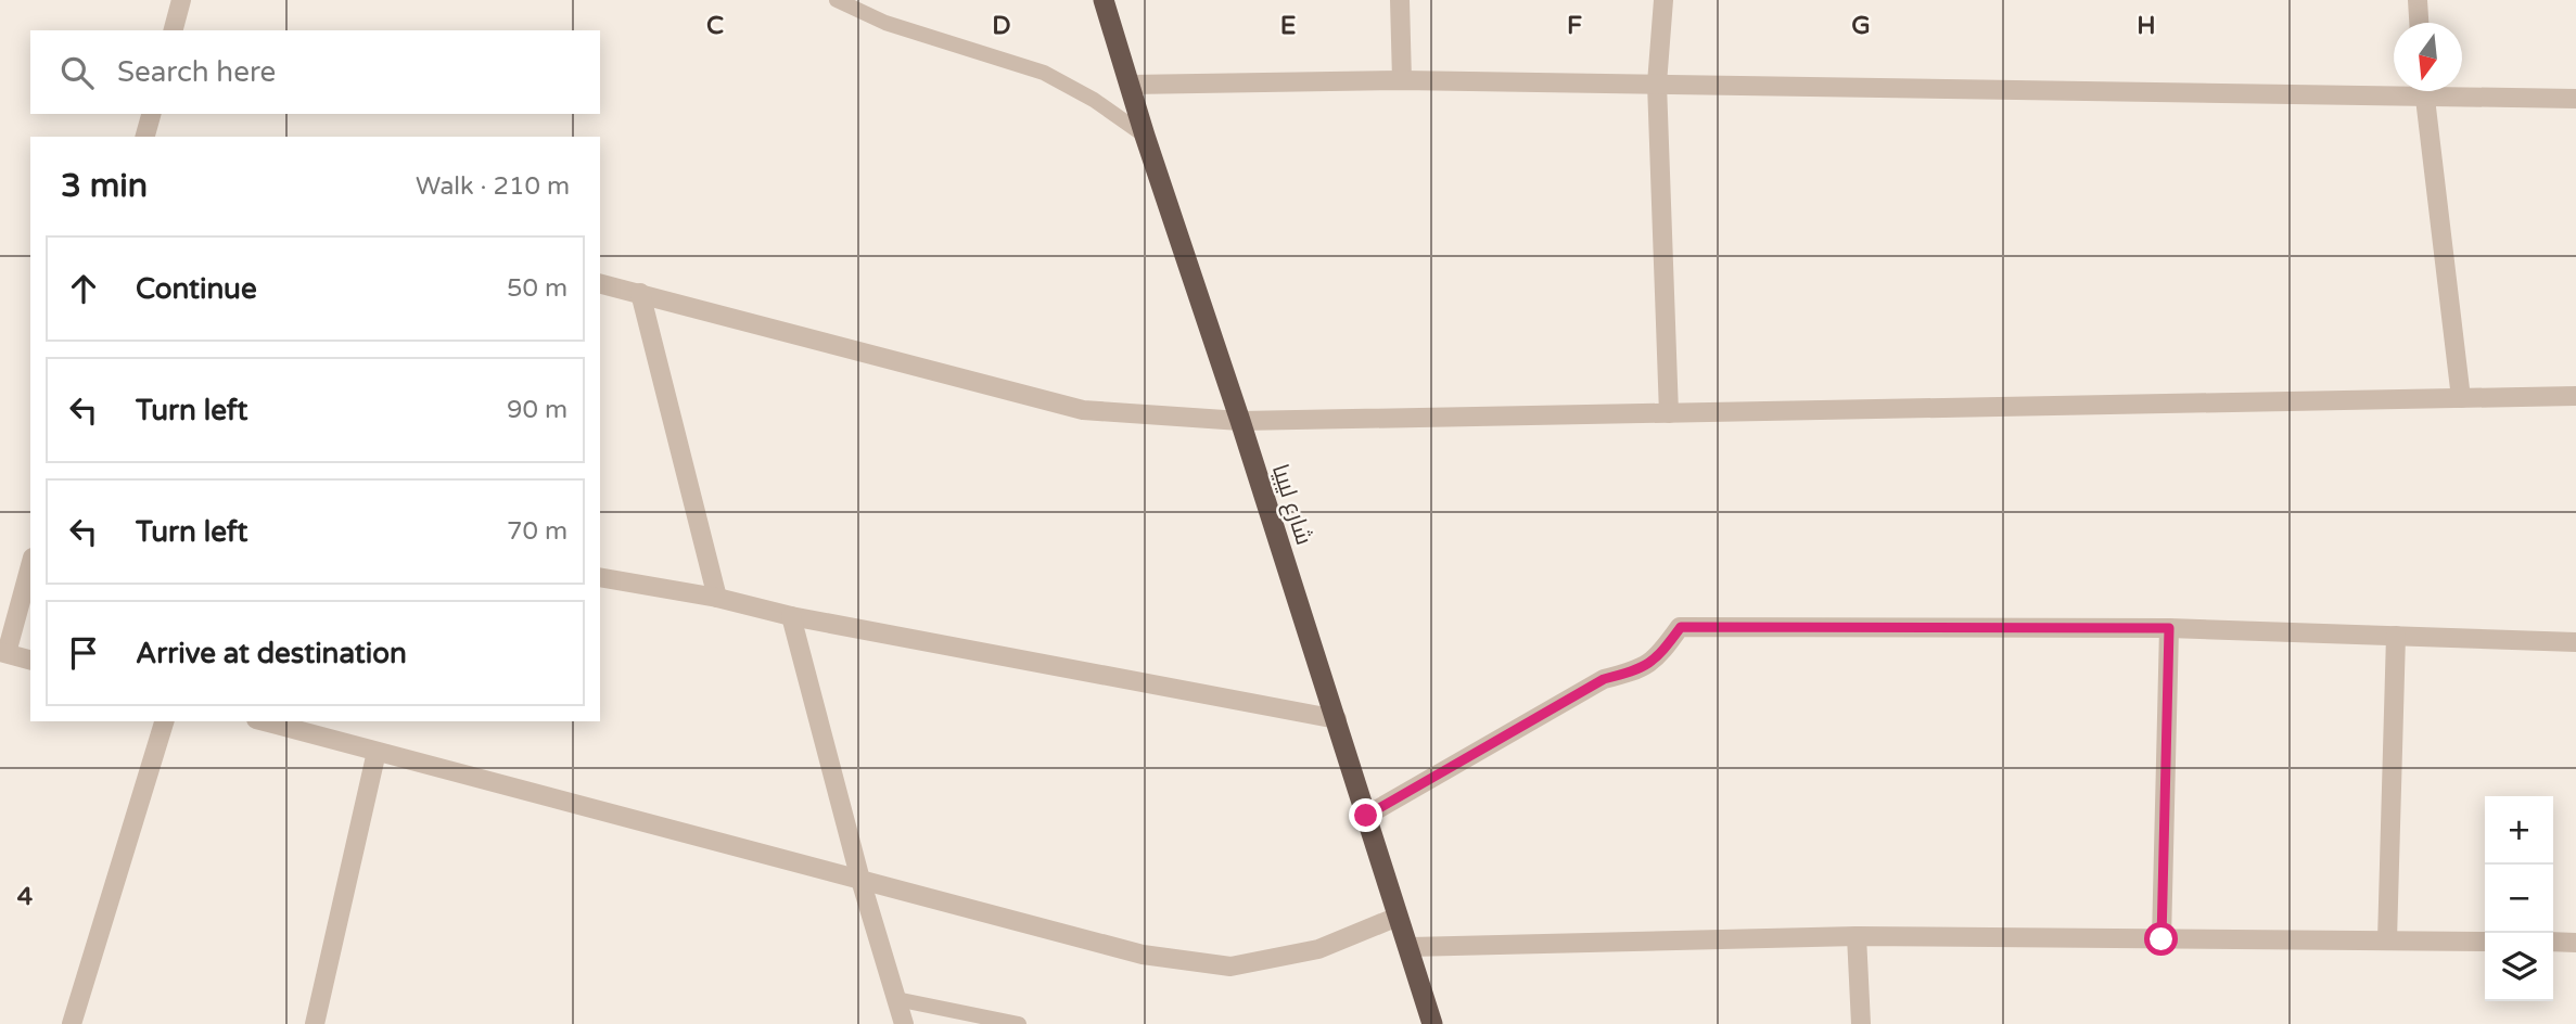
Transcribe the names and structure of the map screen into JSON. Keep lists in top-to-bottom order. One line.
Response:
{"streets":{"highway":["شارع ليبيا"]},"north":"bottom","page":{"search":"Search here","heading":["3 min","Walk · 210 m"],"list":[["Continue","50 m"],["Turn left","90 m"],["Turn left","70 m"],"Arrive at destination"],"map_buttons":["+","−"]},"grid":{"columns":["C","D","E","F","G","H"],"rows":["4"]}}
